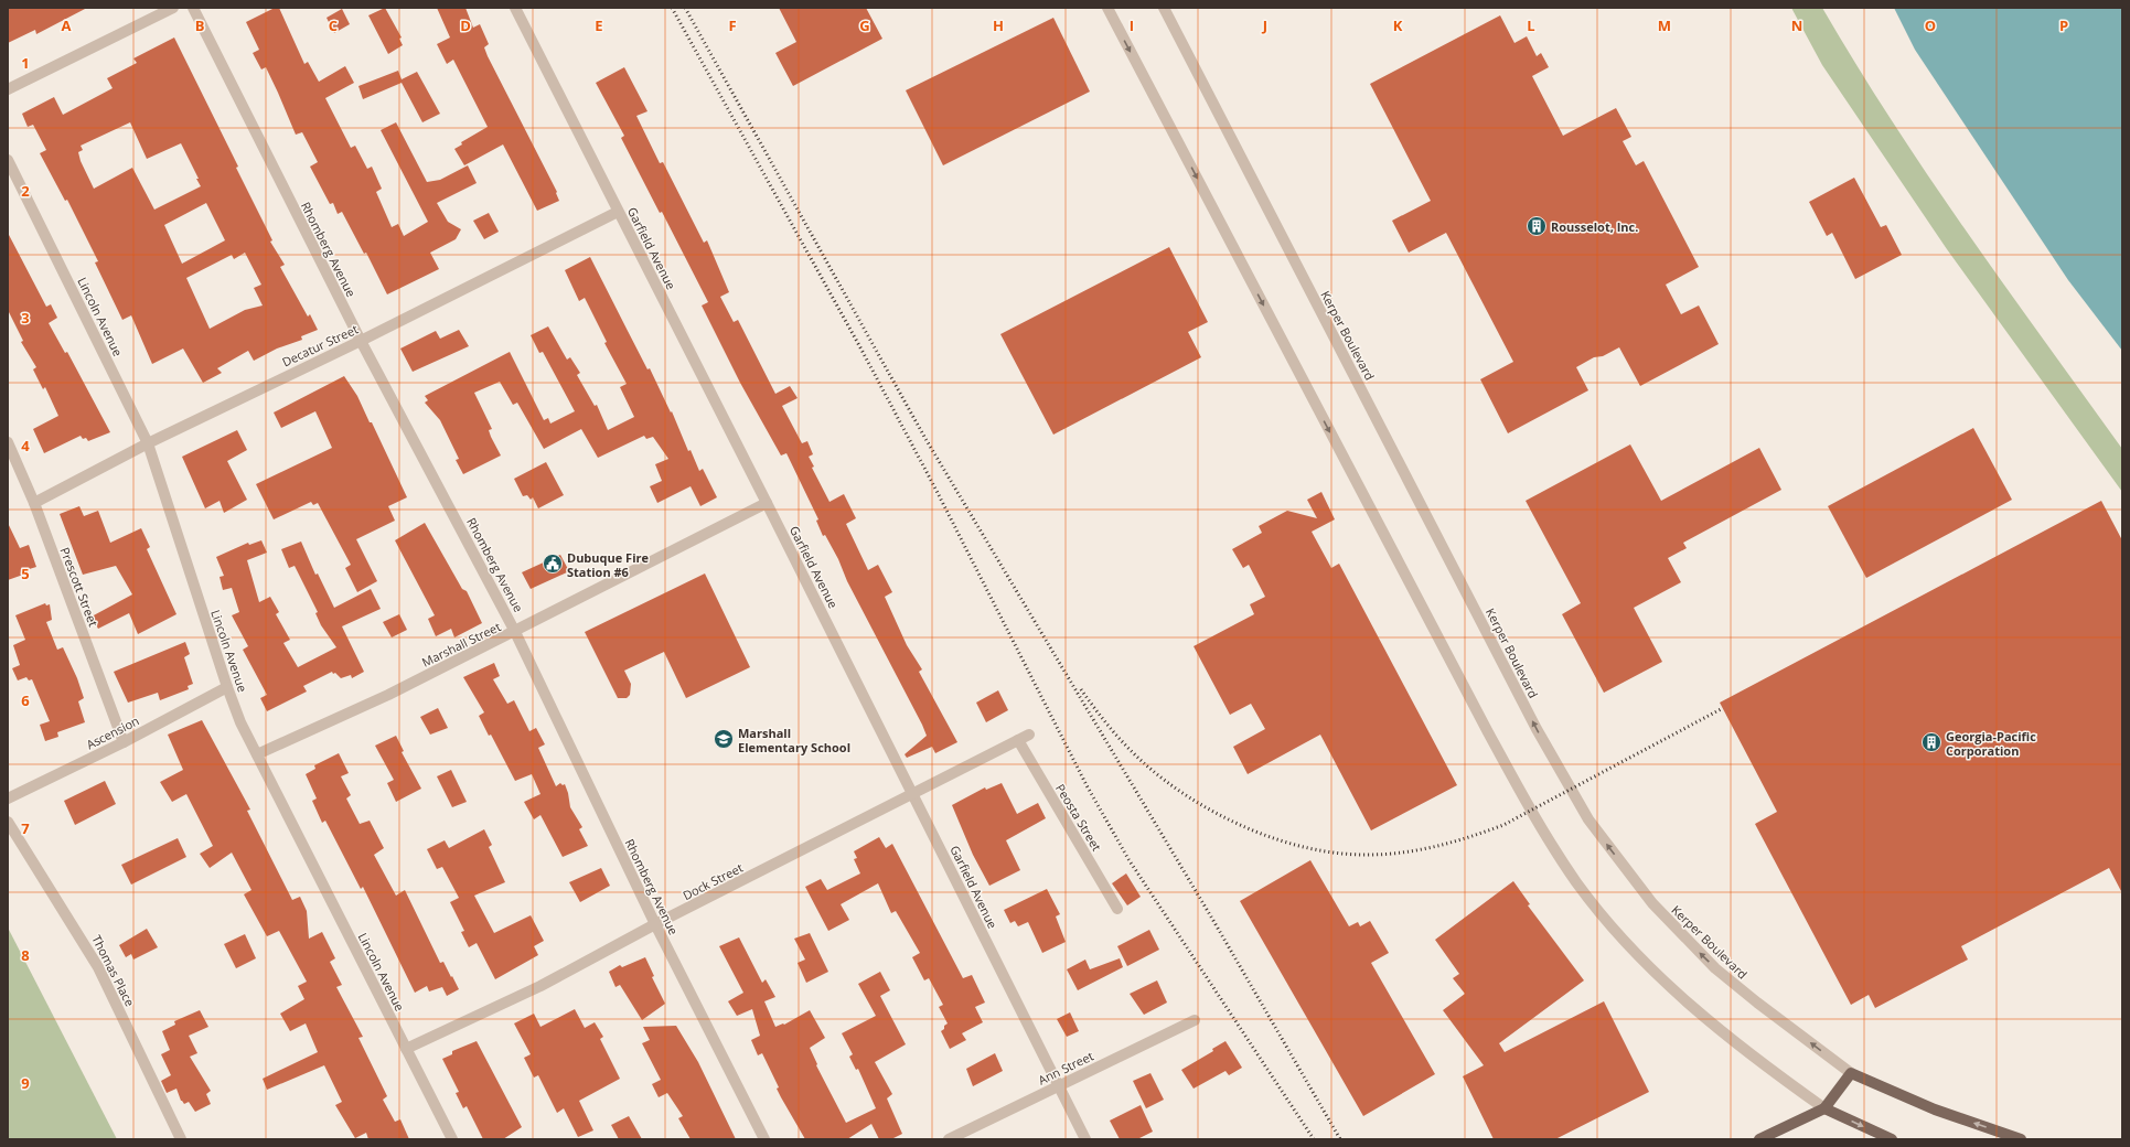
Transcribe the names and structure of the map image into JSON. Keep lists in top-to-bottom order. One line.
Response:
{"streets":{"main road":["Kerper Boulevard"],"street":["Garfield Avenue","Rhomberg Avenue","Lincoln Avenue","Decatur Street","Prescott Street","Marshall Street","Ascension","Peosta Street","Dock Street","Thomas Place","Ann Street"]},"crossings":[["Garfield Avenue","Decatur Street"],["Garfield Avenue","Marshall Street"],["Garfield Avenue","Dock Street"],["Garfield Avenue","Ann Street"],["Rhomberg Avenue","Decatur Street"],["Rhomberg Avenue","Marshall Street"],["Rhomberg Avenue","Dock Street"],["Lincoln Avenue","Decatur Street"],["Lincoln Avenue","Marshall Street"],["Lincoln Avenue","Ascension"],["Lincoln Avenue","Dock Street"],["Decatur Street","Prescott Street"],["Prescott Street","Ascension"],["Peosta Street","Dock Street"]],"places":{"building":["Rousselot, Inc.","Georgia-Pacific Corporation"],"public building":["Dubuque Fire Station #6"],"school or university":["Marshall Elementary School"]},"grid":{"columns":["A","B","C","D","E","F","G","H","I","J","K","L","M","N","O","P"],"rows":["1","2","3","4","5","6","7","8","9"]}}
